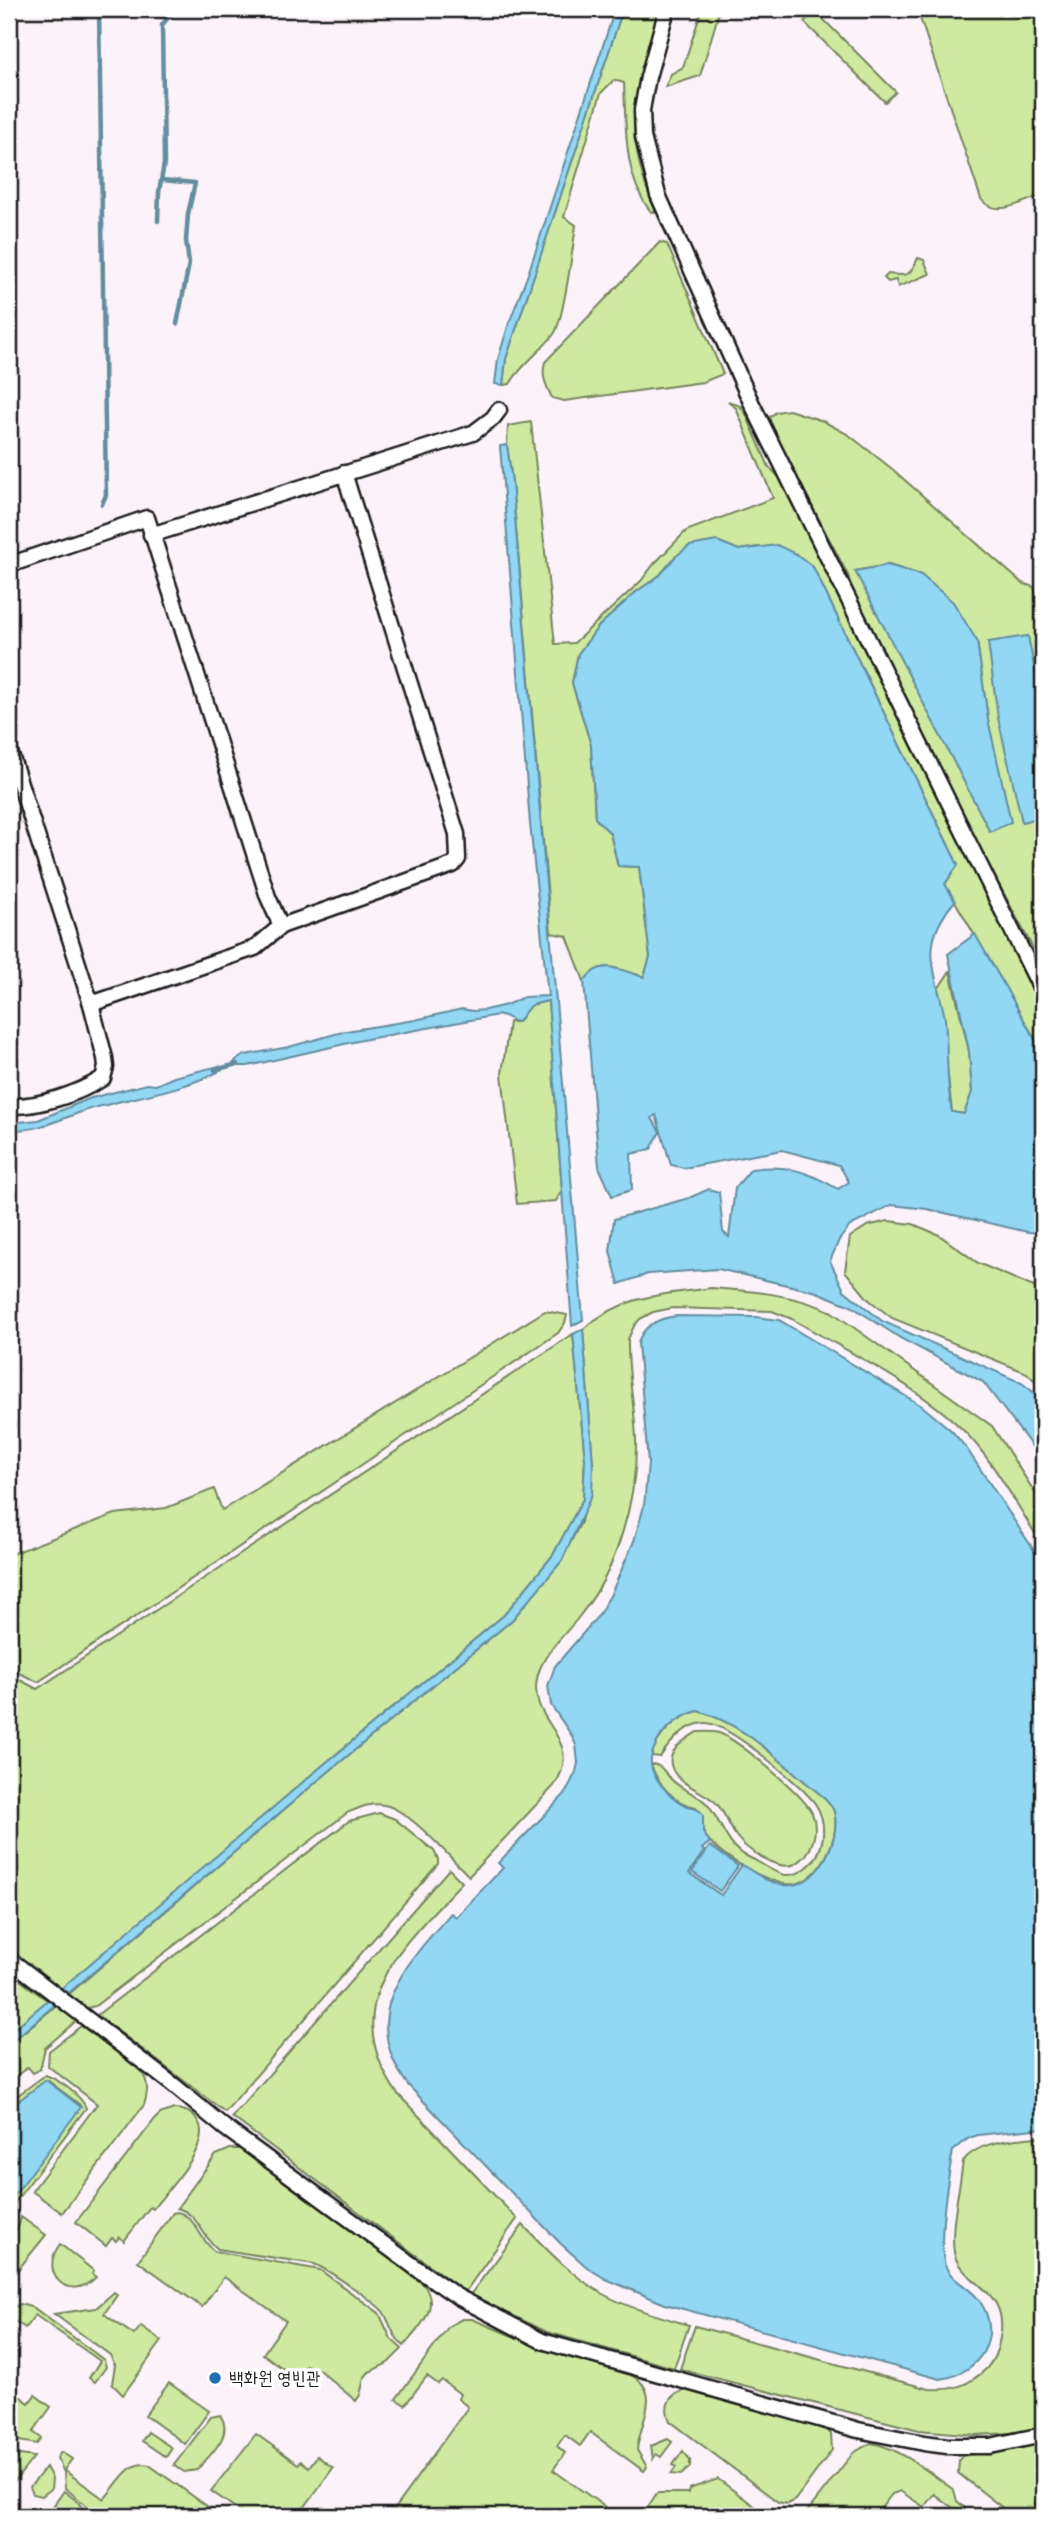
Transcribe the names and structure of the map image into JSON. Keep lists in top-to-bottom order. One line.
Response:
{"places":["백화원 영빈관"]}
